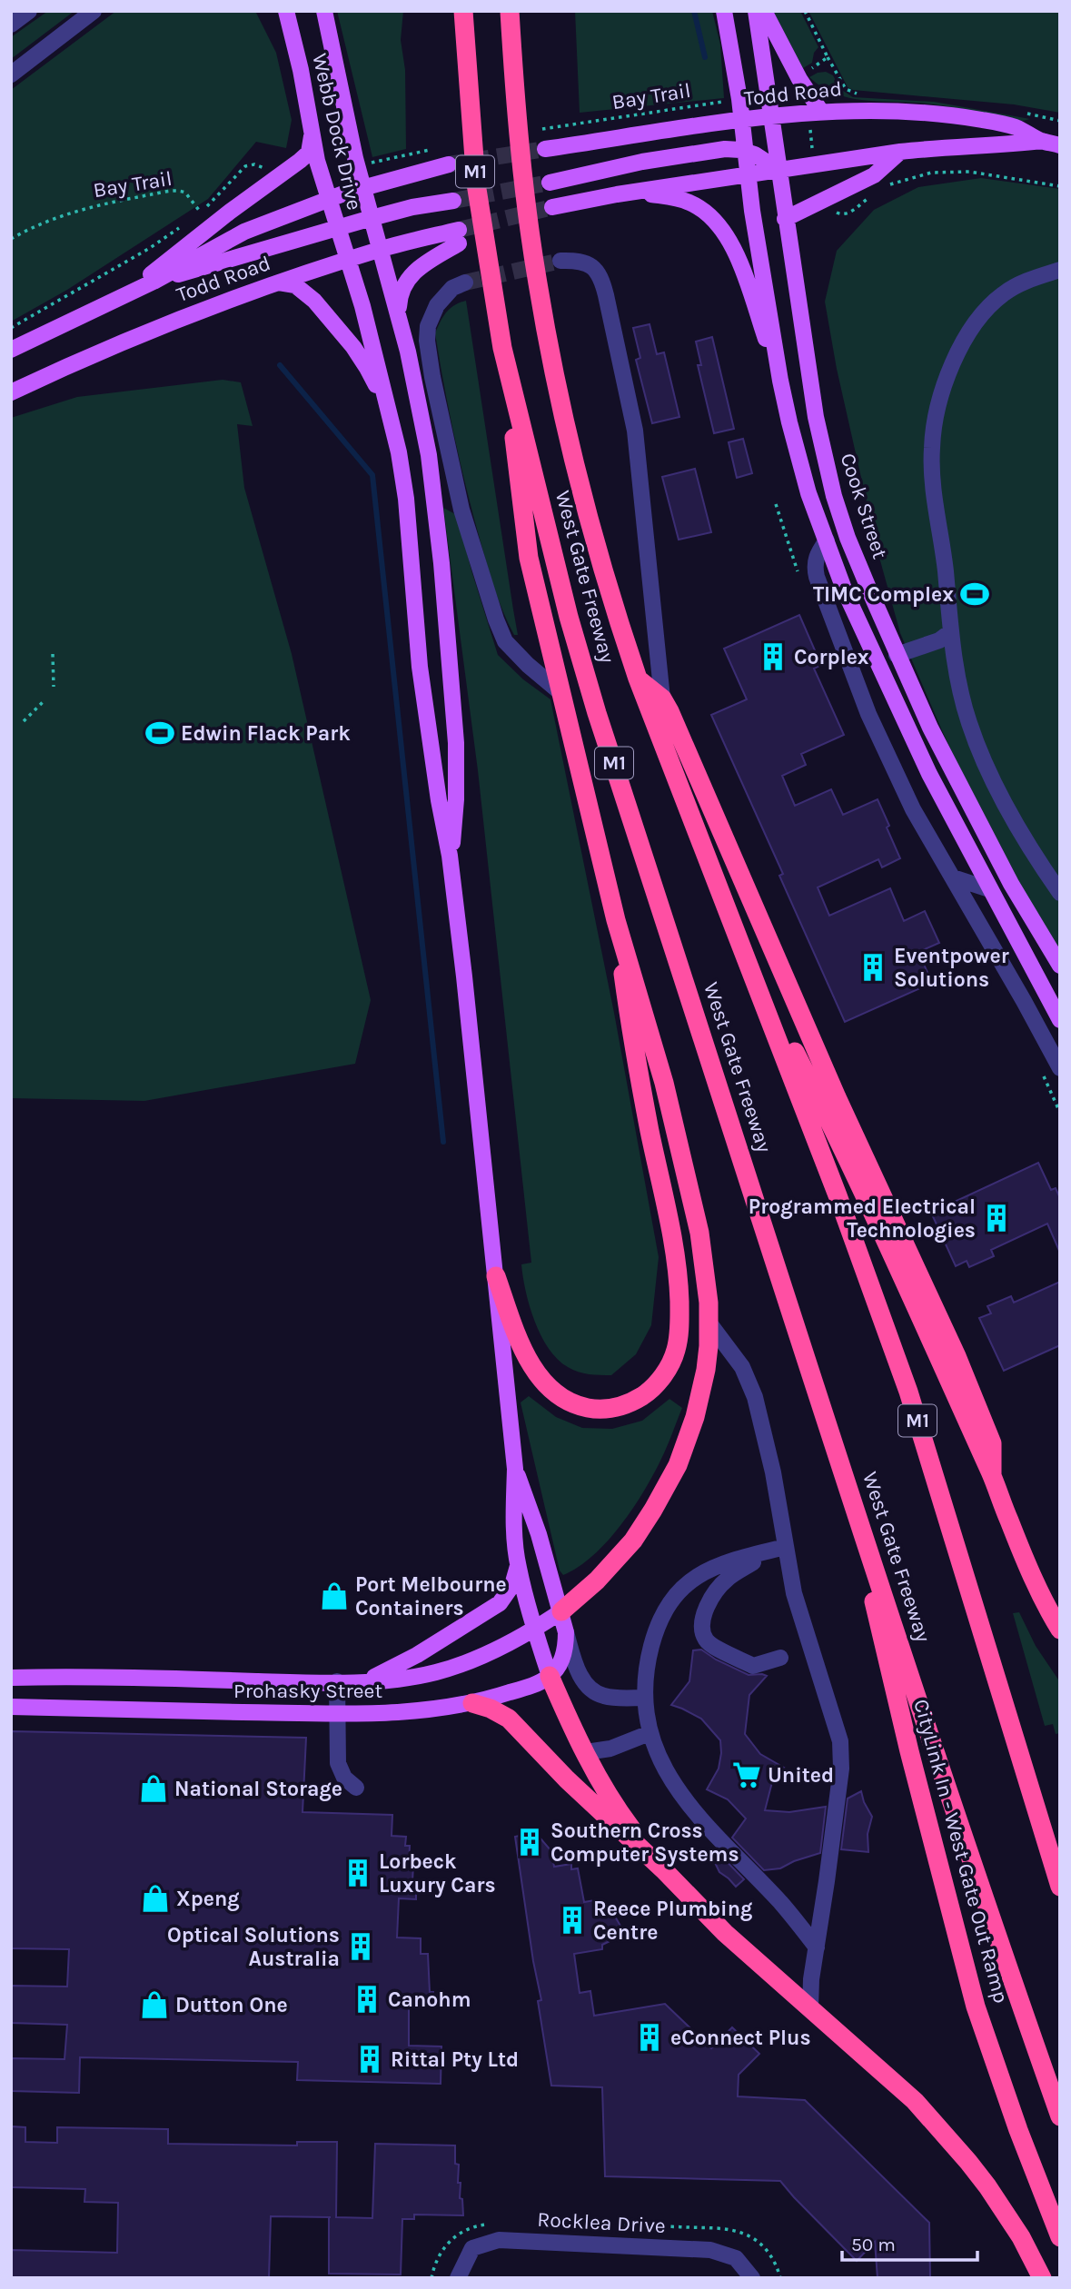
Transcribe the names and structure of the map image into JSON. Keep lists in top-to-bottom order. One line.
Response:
{"streets":{"highway":["M1","West Gate Freeway","CityLink In - West Gate Out Ramp"],"main road":["Todd Road","Webb Dock Drive","Cook Street","Prohasky Street"],"street":["Rocklea Drive"],"path":["Bay Trail"]},"crossings":[["Todd Road","Webb Dock Drive"],["Todd Road","Cook Street"],["West Gate Freeway","CityLink In - West Gate Out Ramp"]],"places":{"sports":["TIMC Complex","Edwin Flack Park"],"building":["Corplex","Eventpower Solutions","Programmed Electrical Technologies","Southern Cross Computer Systems","Lorbeck Luxury Cars","Reece Plumbing Centre","Optical Solutions Australia","Canohm","eConnect Plus","Rittal Pty Ltd"],"shop":["Port Melbourne Containers","National Storage","Xpeng","Dutton One"],"supermarket":["United"]},"scale_bar":"50 m"}
